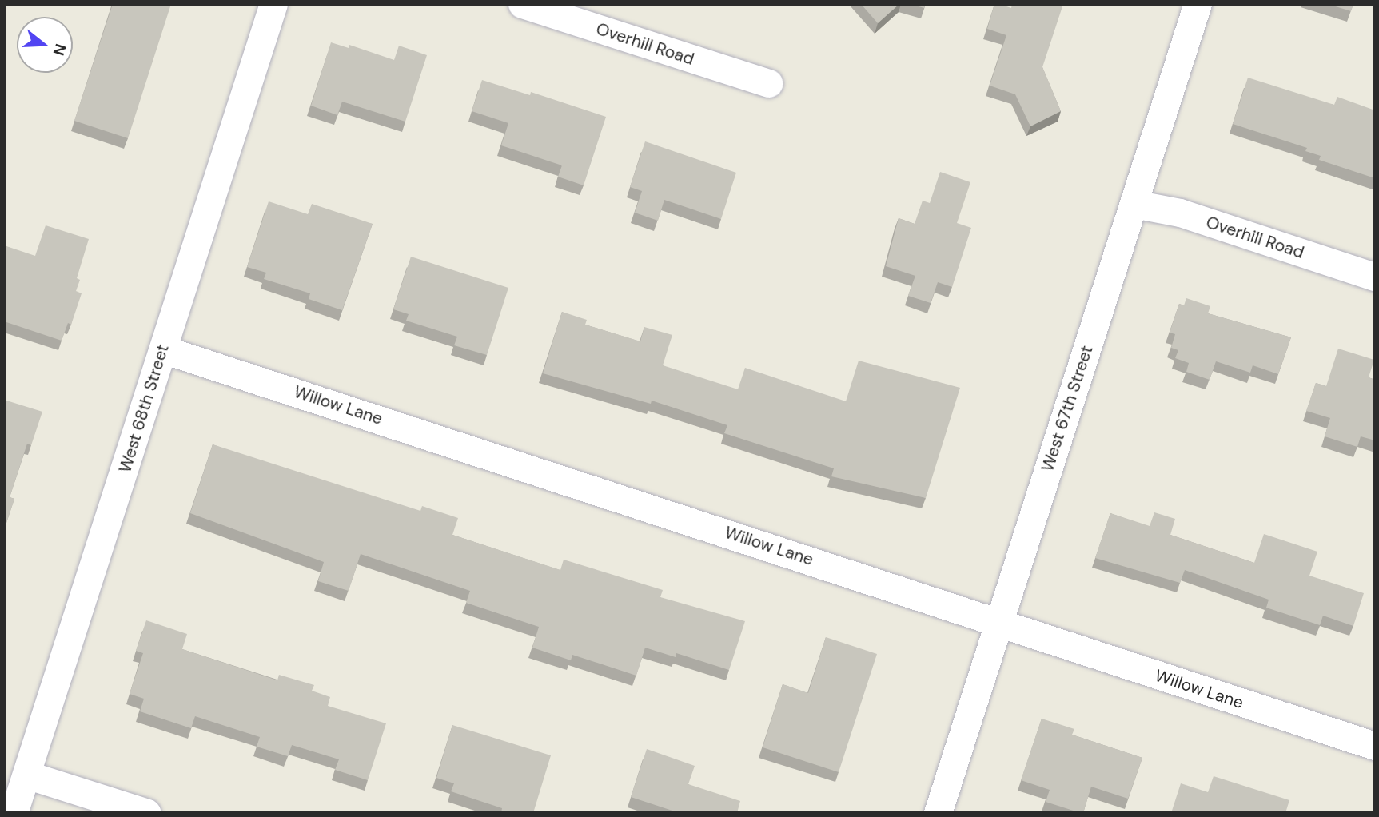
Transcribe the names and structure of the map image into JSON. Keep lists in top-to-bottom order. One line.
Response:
{"streets":{"street":["Overhill Road","Willow Lane","West 68th Street","West 67th Street"]},"crossings":[["Overhill Road","West 67th Street"],["Willow Lane","West 68th Street"],["Willow Lane","West 67th Street"]],"north":"right"}
